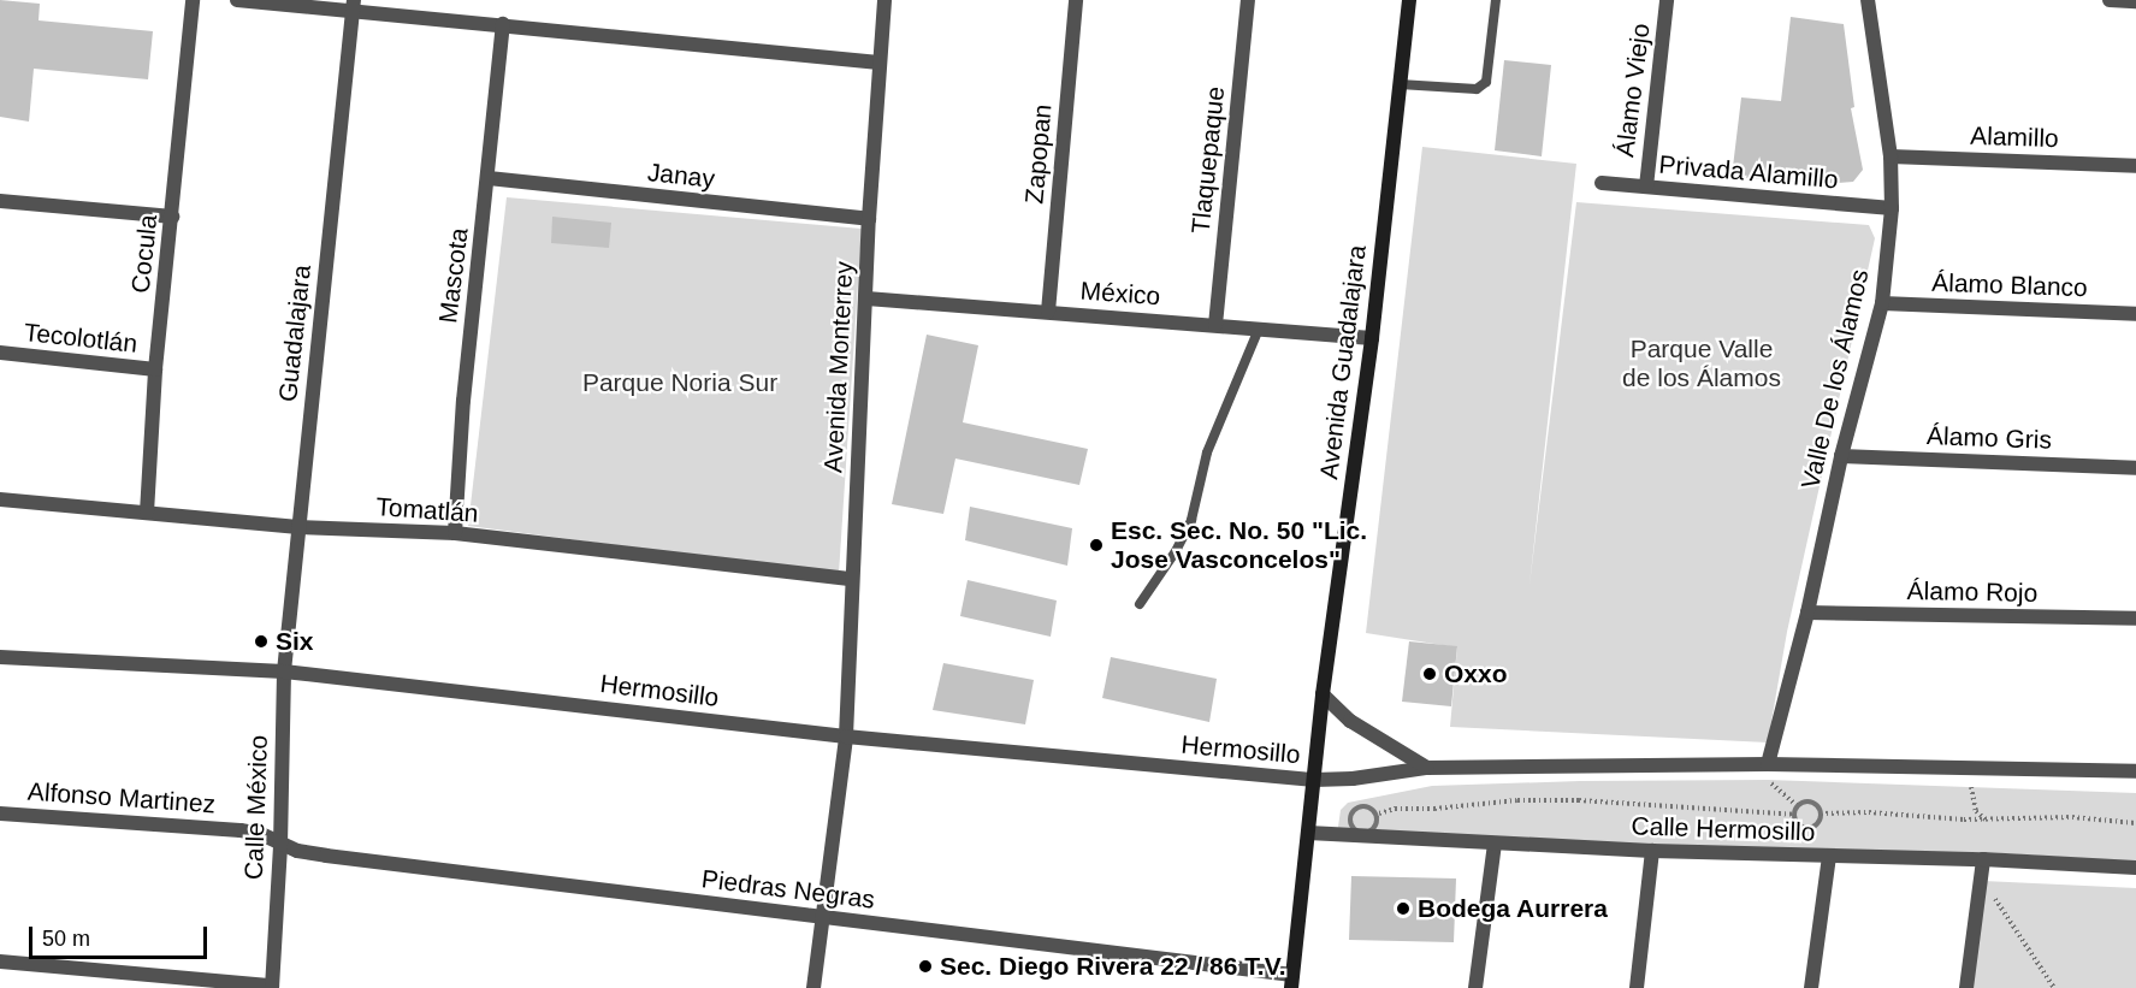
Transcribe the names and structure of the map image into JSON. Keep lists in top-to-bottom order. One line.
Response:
{"streets":{"main road":["Avenida Guadalajara"],"street":["Álamo Viejo","Alamillo","Zapopan","Tlaquepaque","Privada Alamillo","Janay","Cocula","Mascota","Álamo Blanco","México","Guadalajara","Tecolotlán","Avenida Monterrey","Valle De los Álamos","Álamo Gris","Tomatlán","Álamo Rojo","Hermosillo","Alfonso Martinez","Calle México","Calle Hermosillo","Piedras Negras"]},"crossings":[["Álamo Viejo","Privada Alamillo"],["Alamillo","Valle De los Álamos"],["Zapopan","México"],["Tlaquepaque","México"],["Privada Alamillo","Valle De los Álamos"],["Janay","Mascota"],["Janay","Avenida Monterrey"],["Cocula","Tecolotlán"],["Cocula","Tomatlán"],["Mascota","Tomatlán"],["Álamo Blanco","Valle De los Álamos"],["México","Avenida Guadalajara"],["México","Avenida Monterrey"],["Guadalajara","Tomatlán"],["Guadalajara","Hermosillo"],["Guadalajara","Calle México"],["Avenida Guadalajara","Hermosillo"],["Avenida Guadalajara","Calle Hermosillo"],["Avenida Guadalajara","Piedras Negras"],["Avenida Monterrey","Tomatlán"],["Avenida Monterrey","Hermosillo"],["Avenida Monterrey","Piedras Negras"],["Valle De los Álamos","Álamo Gris"],["Valle De los Álamos","Álamo Rojo"],["Hermosillo","Calle México"],["Alfonso Martinez","Calle México"],["Alfonso Martinez","Piedras Negras"],["Calle México","Piedras Negras"]],"parks":["Parque Valle de los Álamos","Parque Noria Sur"],"places":["Esc. Sec. No. 50 \"Lic. Jose Vasconcelos\"","Six","Oxxo","Bodega Aurrera","Sec. Diego Rivera 22 / 86 T.V."],"scale_bar":"50 m"}
